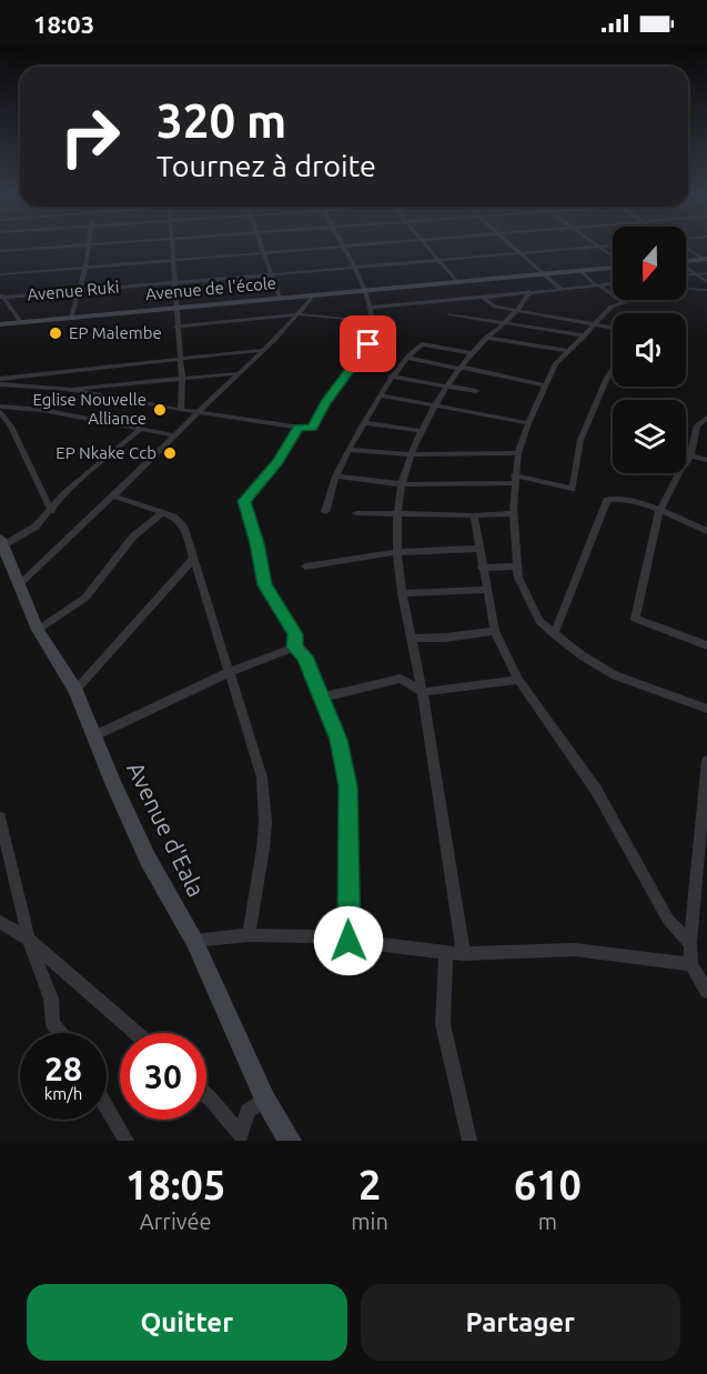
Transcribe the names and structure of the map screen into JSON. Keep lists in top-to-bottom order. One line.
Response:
{"streets":{"street":["Avenue de l'école","Avenue Ruki","Avenue d'Eala"]},"places":["EP Malembe","Eglise Nouvelle Alliance","EP Nkake Ccb"],"north":"bottom","page":{"status":"18:03","turn":["320 m","Tournez à droite"],"speed":"28 km/h","limit":"30","eta":["18:05","Arrivée","2","min","610","m"],"buttons":["Quitter","Partager"]}}
